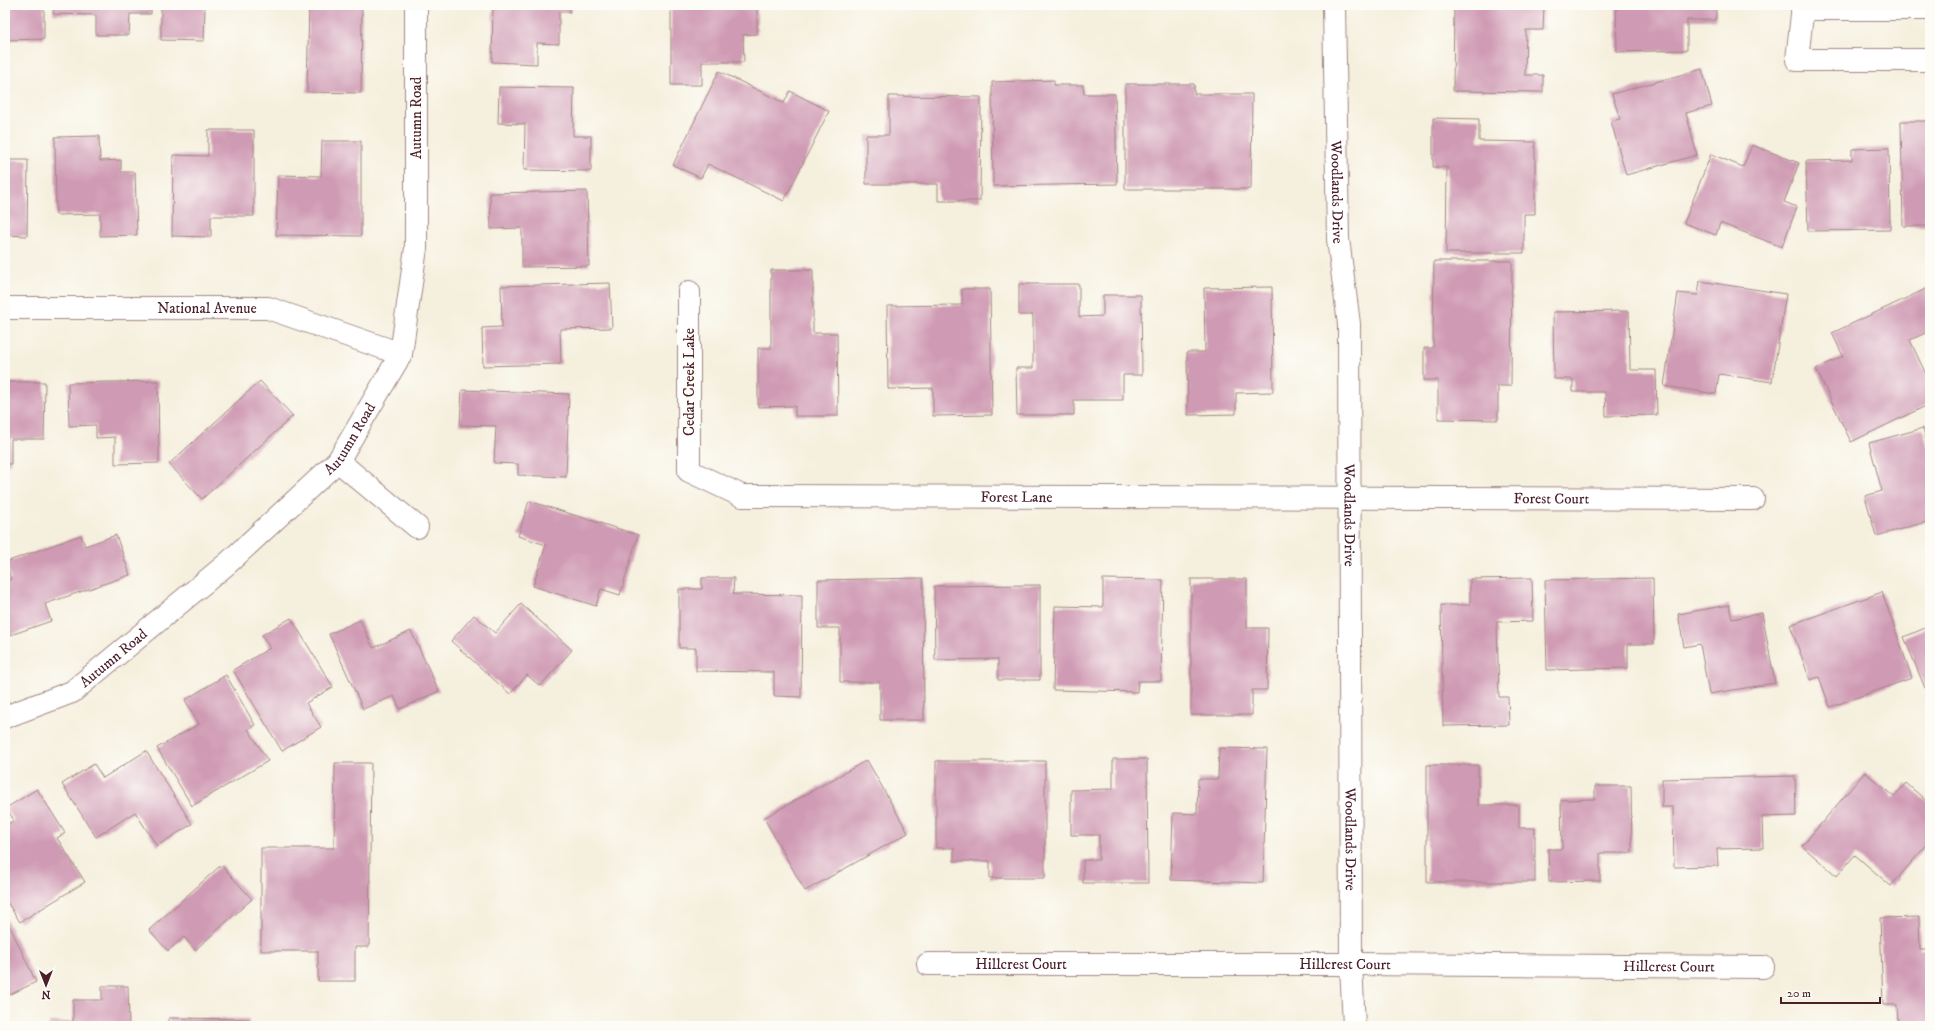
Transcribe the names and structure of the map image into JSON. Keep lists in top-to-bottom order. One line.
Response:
{"streets":{"street":["Autumn Road","Woodlands Drive","National Avenue","Cedar Creek Lake","Forest Lane","Forest Court","Hillcrest Court"]},"crossings":[["Autumn Road","National Avenue"],["Woodlands Drive","Forest Lane"],["Woodlands Drive","Forest Court"],["Woodlands Drive","Hillcrest Court"],["Cedar Creek Lake","Forest Lane"],["Forest Lane","Forest Court"]],"scale_bar":"20 m","north":"bottom"}
